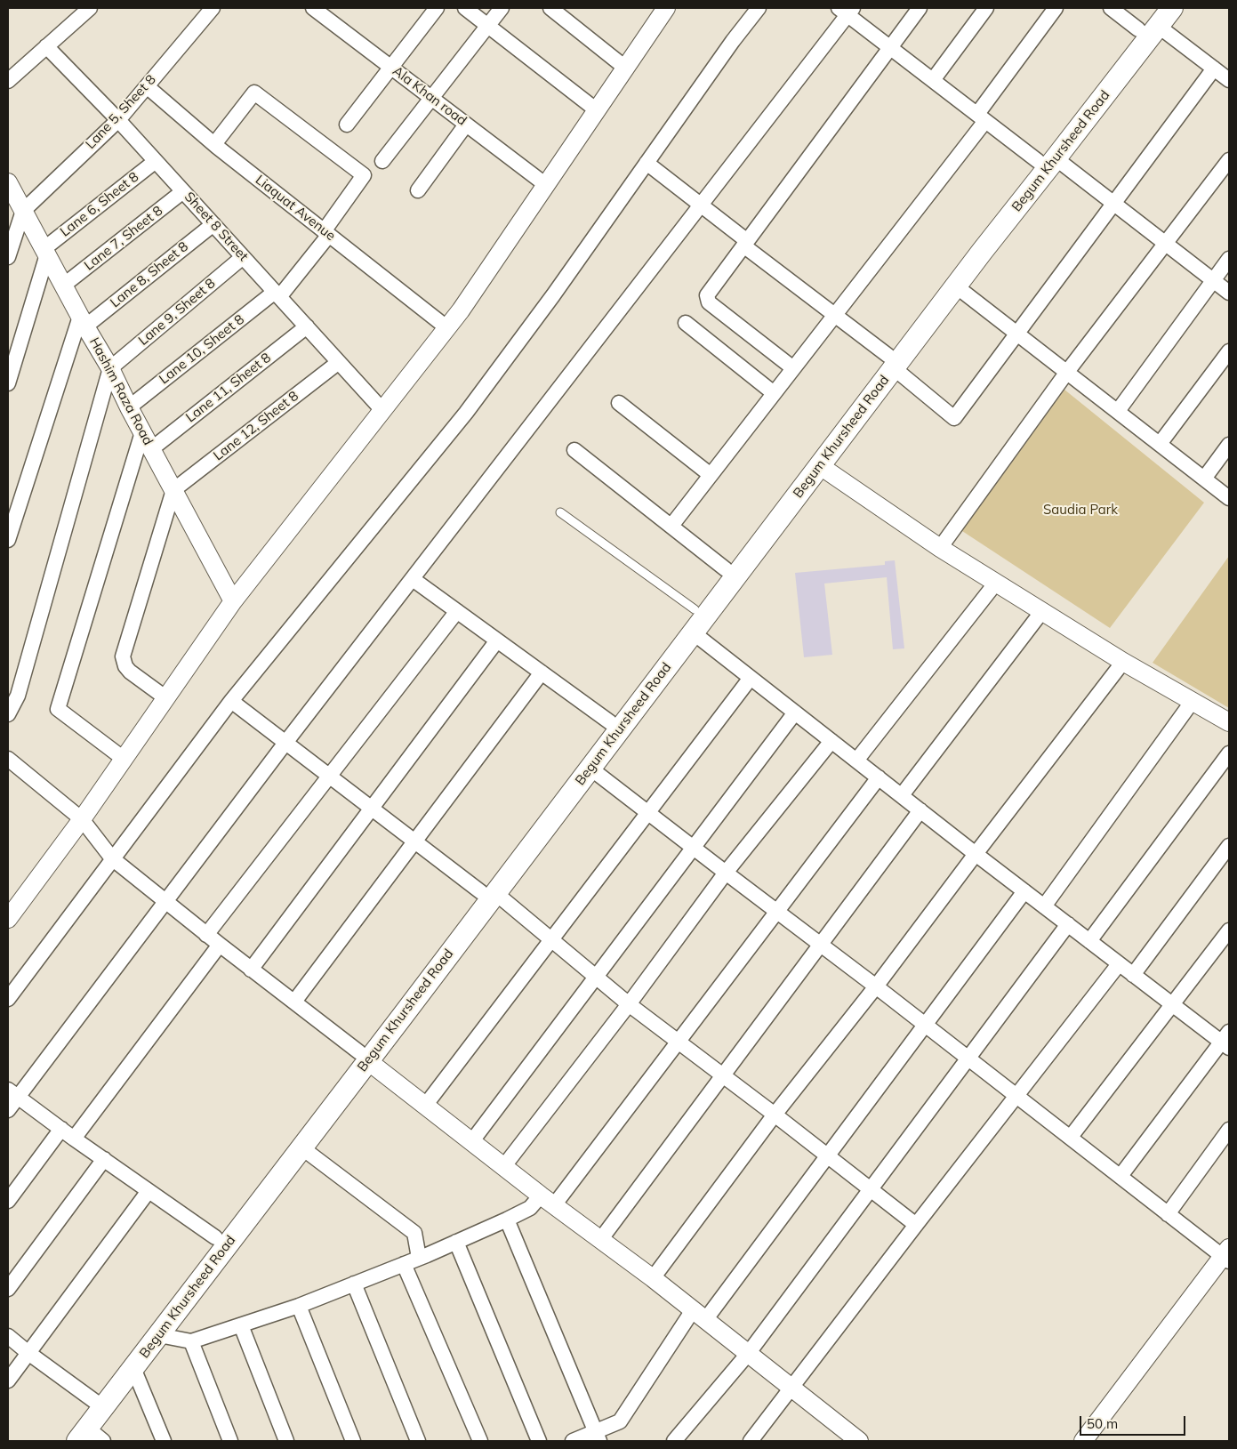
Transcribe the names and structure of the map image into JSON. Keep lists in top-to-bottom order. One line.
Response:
{"streets":{"main road":["Begum Khursheed Road"],"street":["Ala Khan road","Lane 5, Sheet 8","Lane 6, Sheet 8","Liaquat Avenue","Sheet 8 Street","Lane 7, Sheet 8","Lane 8, Sheet 8","Lane 9, Sheet 8","Lane 10, Sheet 8","Lane 11, Sheet 8","Hashim Raza Road","Lane 12, Sheet 8"]},"crossings":[["Lane 5, Sheet 8","Liaquat Avenue"],["Lane 5, Sheet 8","Sheet 8 Street"],["Lane 5, Sheet 8","Hashim Raza Road"],["Lane 6, Sheet 8","Sheet 8 Street"],["Lane 6, Sheet 8","Hashim Raza Road"],["Liaquat Avenue","Lane 10, Sheet 8"],["Sheet 8 Street","Lane 7, Sheet 8"],["Sheet 8 Street","Lane 8, Sheet 8"],["Sheet 8 Street","Lane 9, Sheet 8"],["Sheet 8 Street","Lane 10, Sheet 8"],["Sheet 8 Street","Lane 11, Sheet 8"],["Sheet 8 Street","Lane 12, Sheet 8"],["Lane 7, Sheet 8","Hashim Raza Road"],["Lane 8, Sheet 8","Hashim Raza Road"],["Lane 9, Sheet 8","Hashim Raza Road"],["Lane 10, Sheet 8","Hashim Raza Road"],["Lane 11, Sheet 8","Hashim Raza Road"],["Hashim Raza Road","Lane 12, Sheet 8"]],"parks":["Saudia Park"],"scale_bar":"50 m"}
